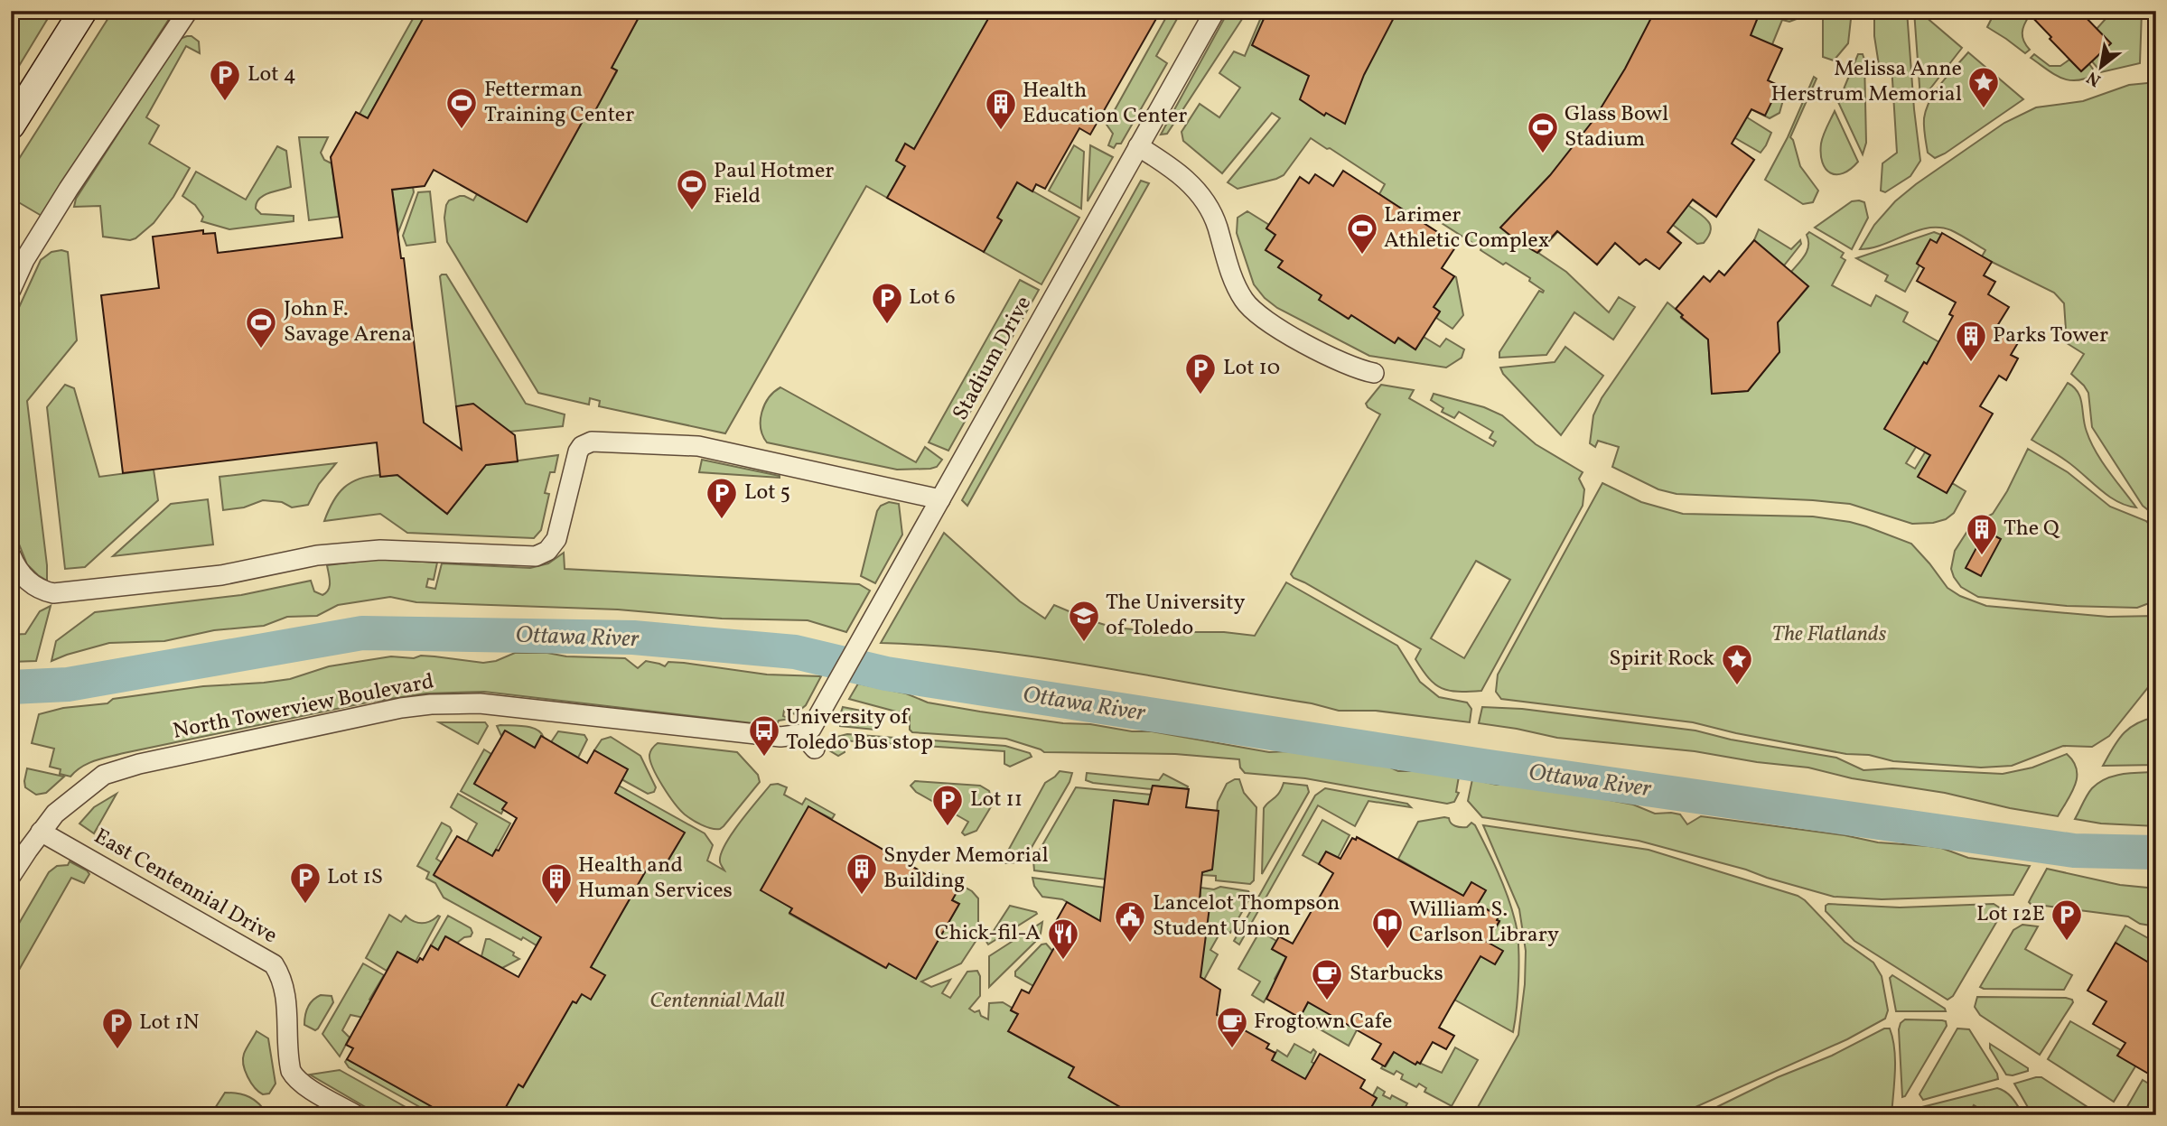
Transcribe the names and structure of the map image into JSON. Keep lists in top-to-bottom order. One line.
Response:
{"streets":{"street":["Stadium Drive","North Towerview Boulevard","East Centennial Drive"]},"crossings":[["Stadium Drive","North Towerview Boulevard"],["North Towerview Boulevard","East Centennial Drive"]],"water":["Ottawa River"],"parks":["The Flatlands","Centennial Mall"],"places":{"parking":["Lot 4","Lot 6","Lot 10","Lot 5","Lot 11","Lot 1S","Lot 12E","Lot 1N"],"place":["Melissa Anne Herstrum Memorial","Spirit Rock"],"sports":["Fetterman Training Center","Glass Bowl Stadium","Paul Hotmer Field","Larimer Athletic Complex","John F. Savage Arena"],"building":["Health Education Center","Parks Tower","The Q","Snyder Memorial Building","Health and Human Services"],"school or university":["The University of Toledo"],"bus stop":["University of Toledo Bus stop"],"public building":["Lancelot Thompson Student Union"],"library":["William S. Carlson Library"],"restaurant":["Chick-fil-A"],"cafe":["Starbucks","Frogtown Cafe"]},"north":"bottom left"}
